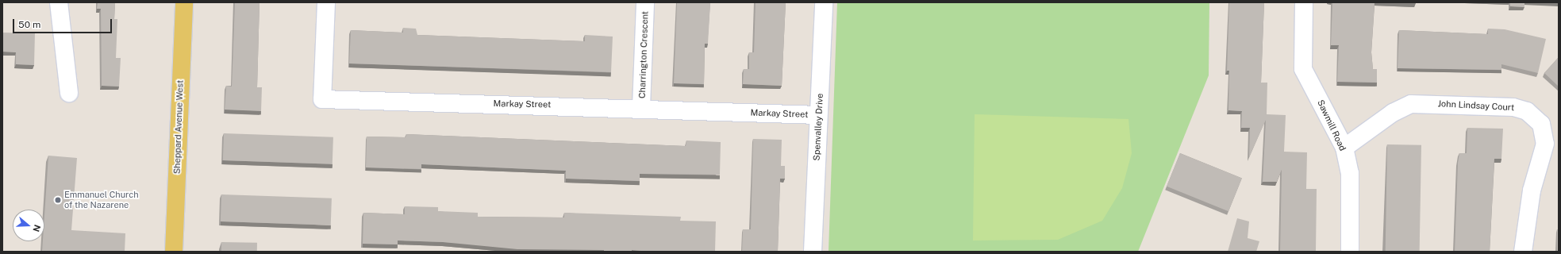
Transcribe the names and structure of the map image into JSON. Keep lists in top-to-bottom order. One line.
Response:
{"streets":{"main road":["Sheppard Avenue West"],"street":["Charrington Crescent","Markay Street","John Lindsay Court","Sawmill Road","Spenvalley Drive"]},"crossings":[["Charrington Crescent","Markay Street"],["Markay Street","Spenvalley Drive"],["John Lindsay Court","Sawmill Road"]],"places":["Emmanuel Church of the Nazarene"],"scale_bar":"50 m","north":"right"}
